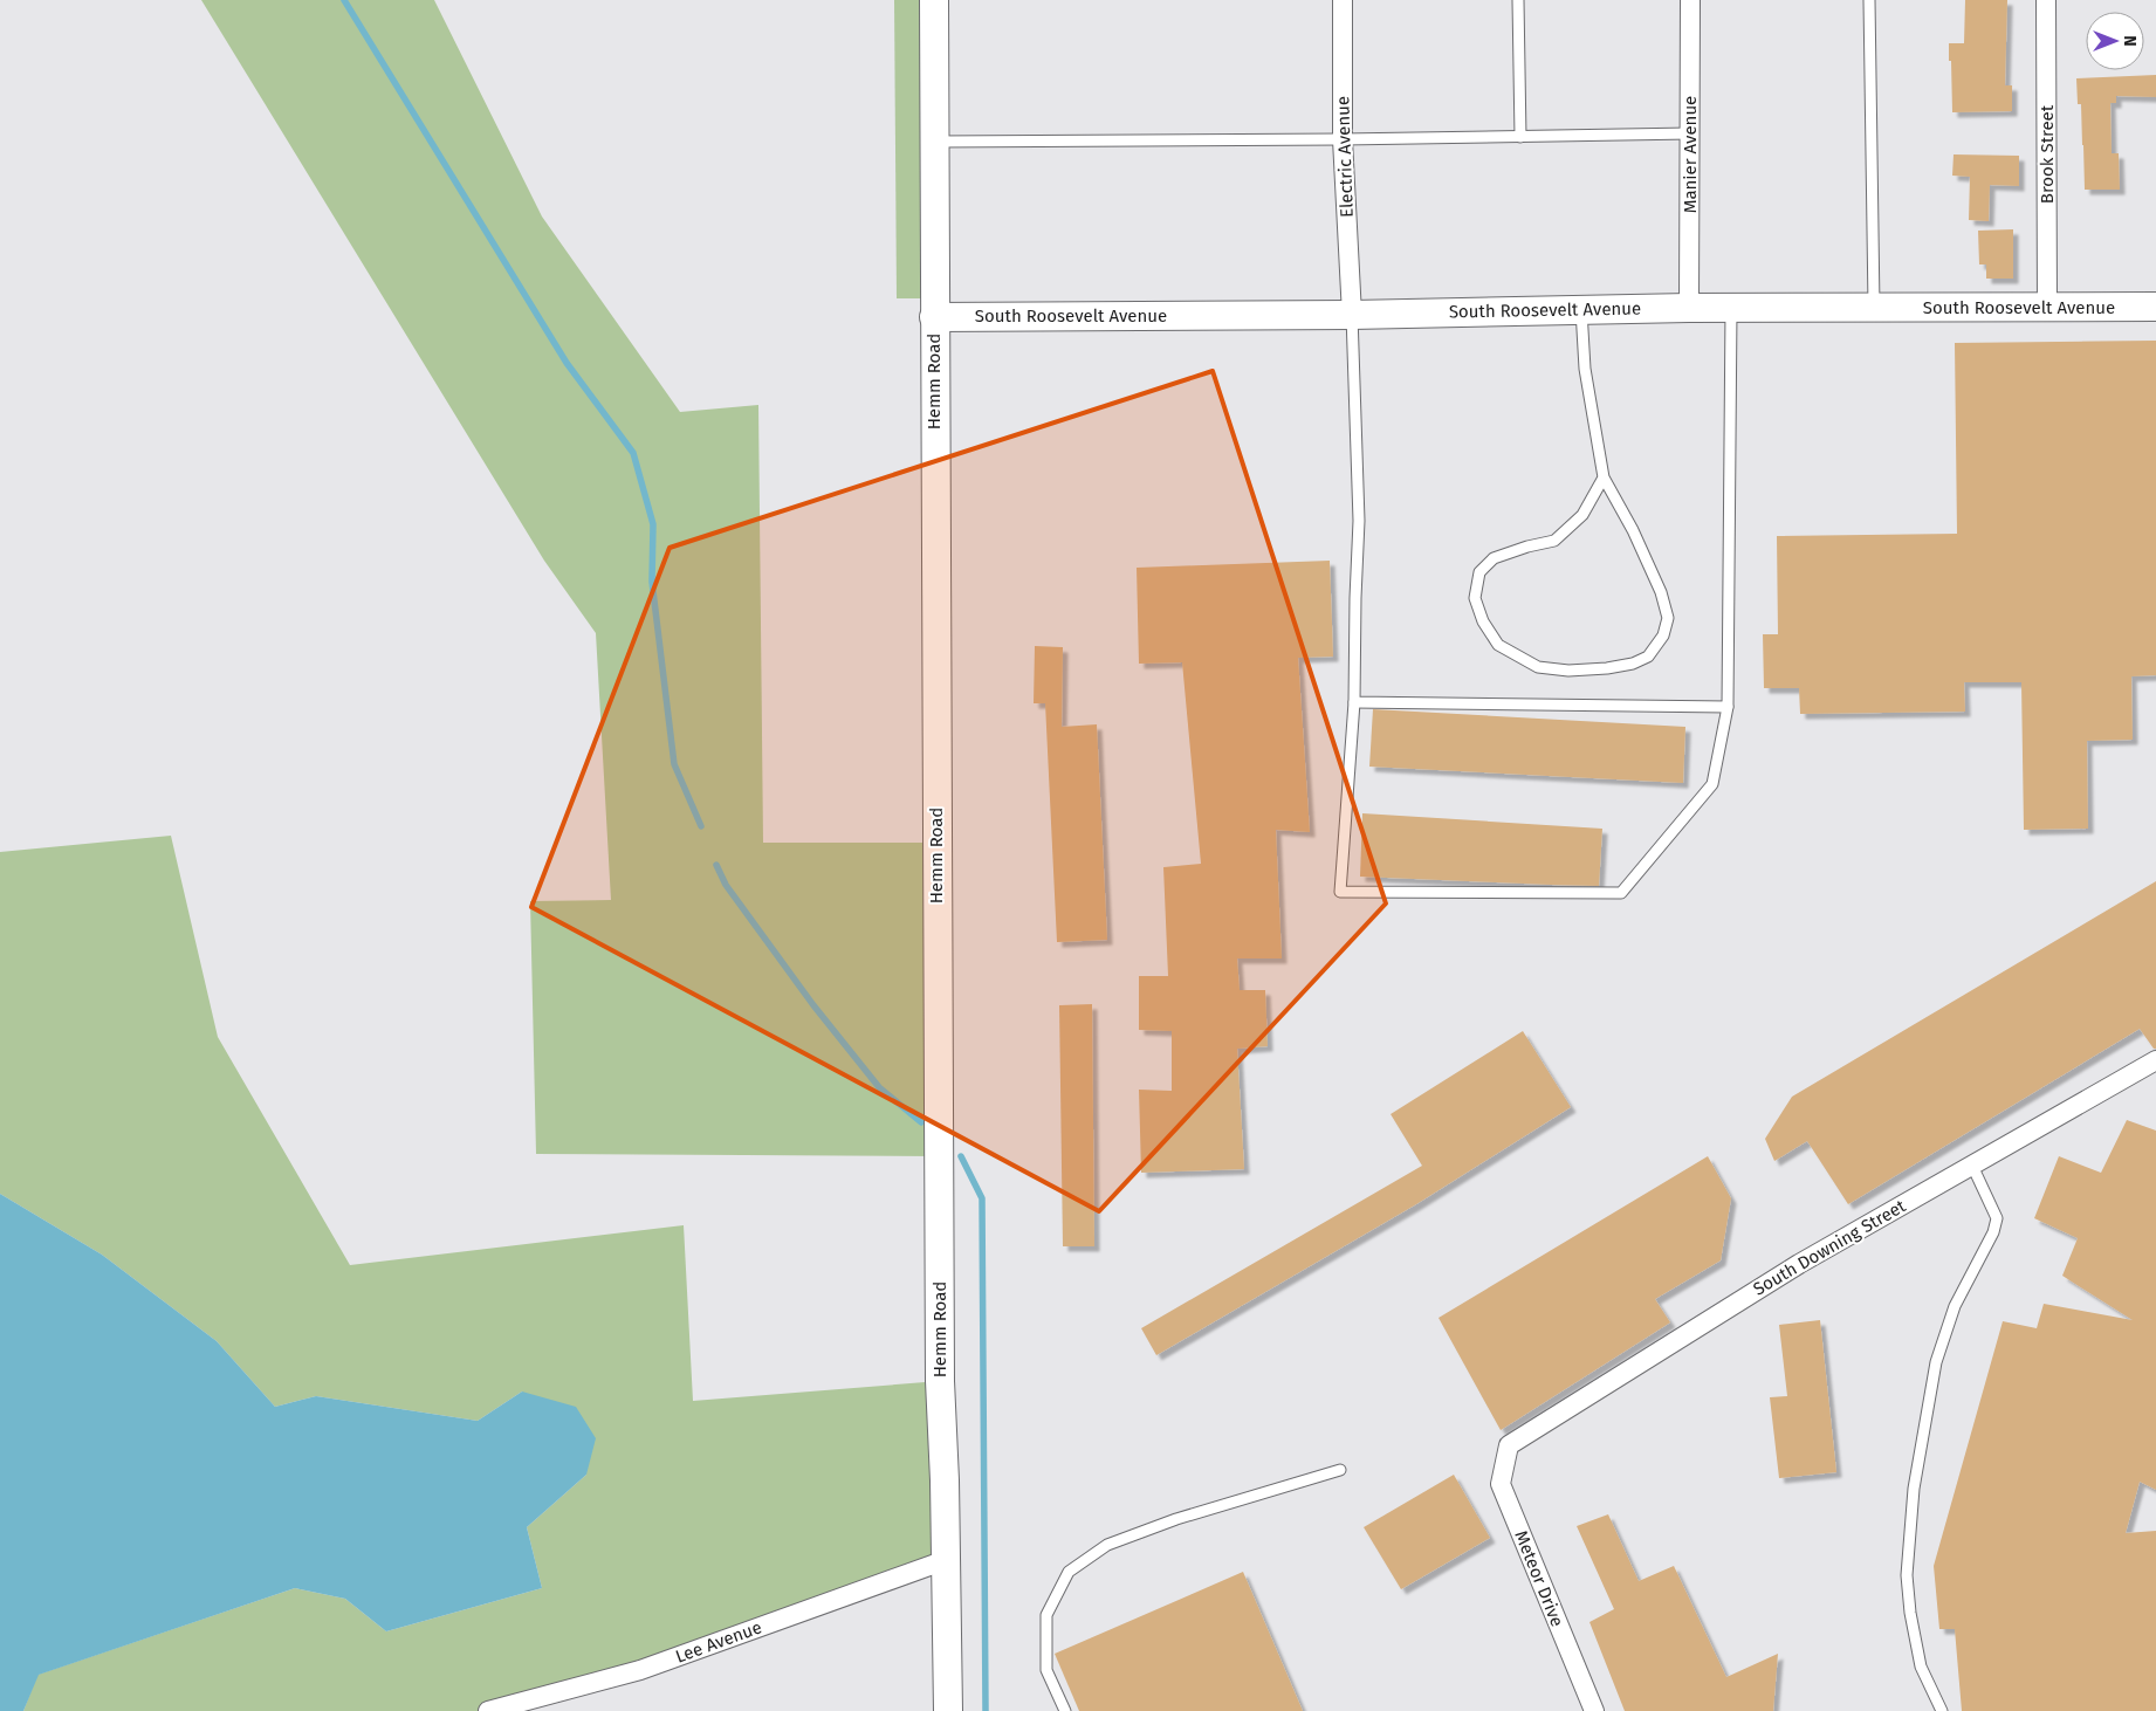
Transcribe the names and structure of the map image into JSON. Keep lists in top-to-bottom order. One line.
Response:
{"streets":{"street":["Manier Avenue","Brook Street","Electric Avenue","South Roosevelt Avenue","Hemm Road","South Downing Street","Meteor Drive","Lee Avenue"]},"crossings":[["Manier Avenue","South Roosevelt Avenue"],["Brook Street","South Roosevelt Avenue"],["Electric Avenue","South Roosevelt Avenue"],["South Roosevelt Avenue","Hemm Road"],["Hemm Road","Lee Avenue"],["South Downing Street","Meteor Drive"]],"north":"right"}
